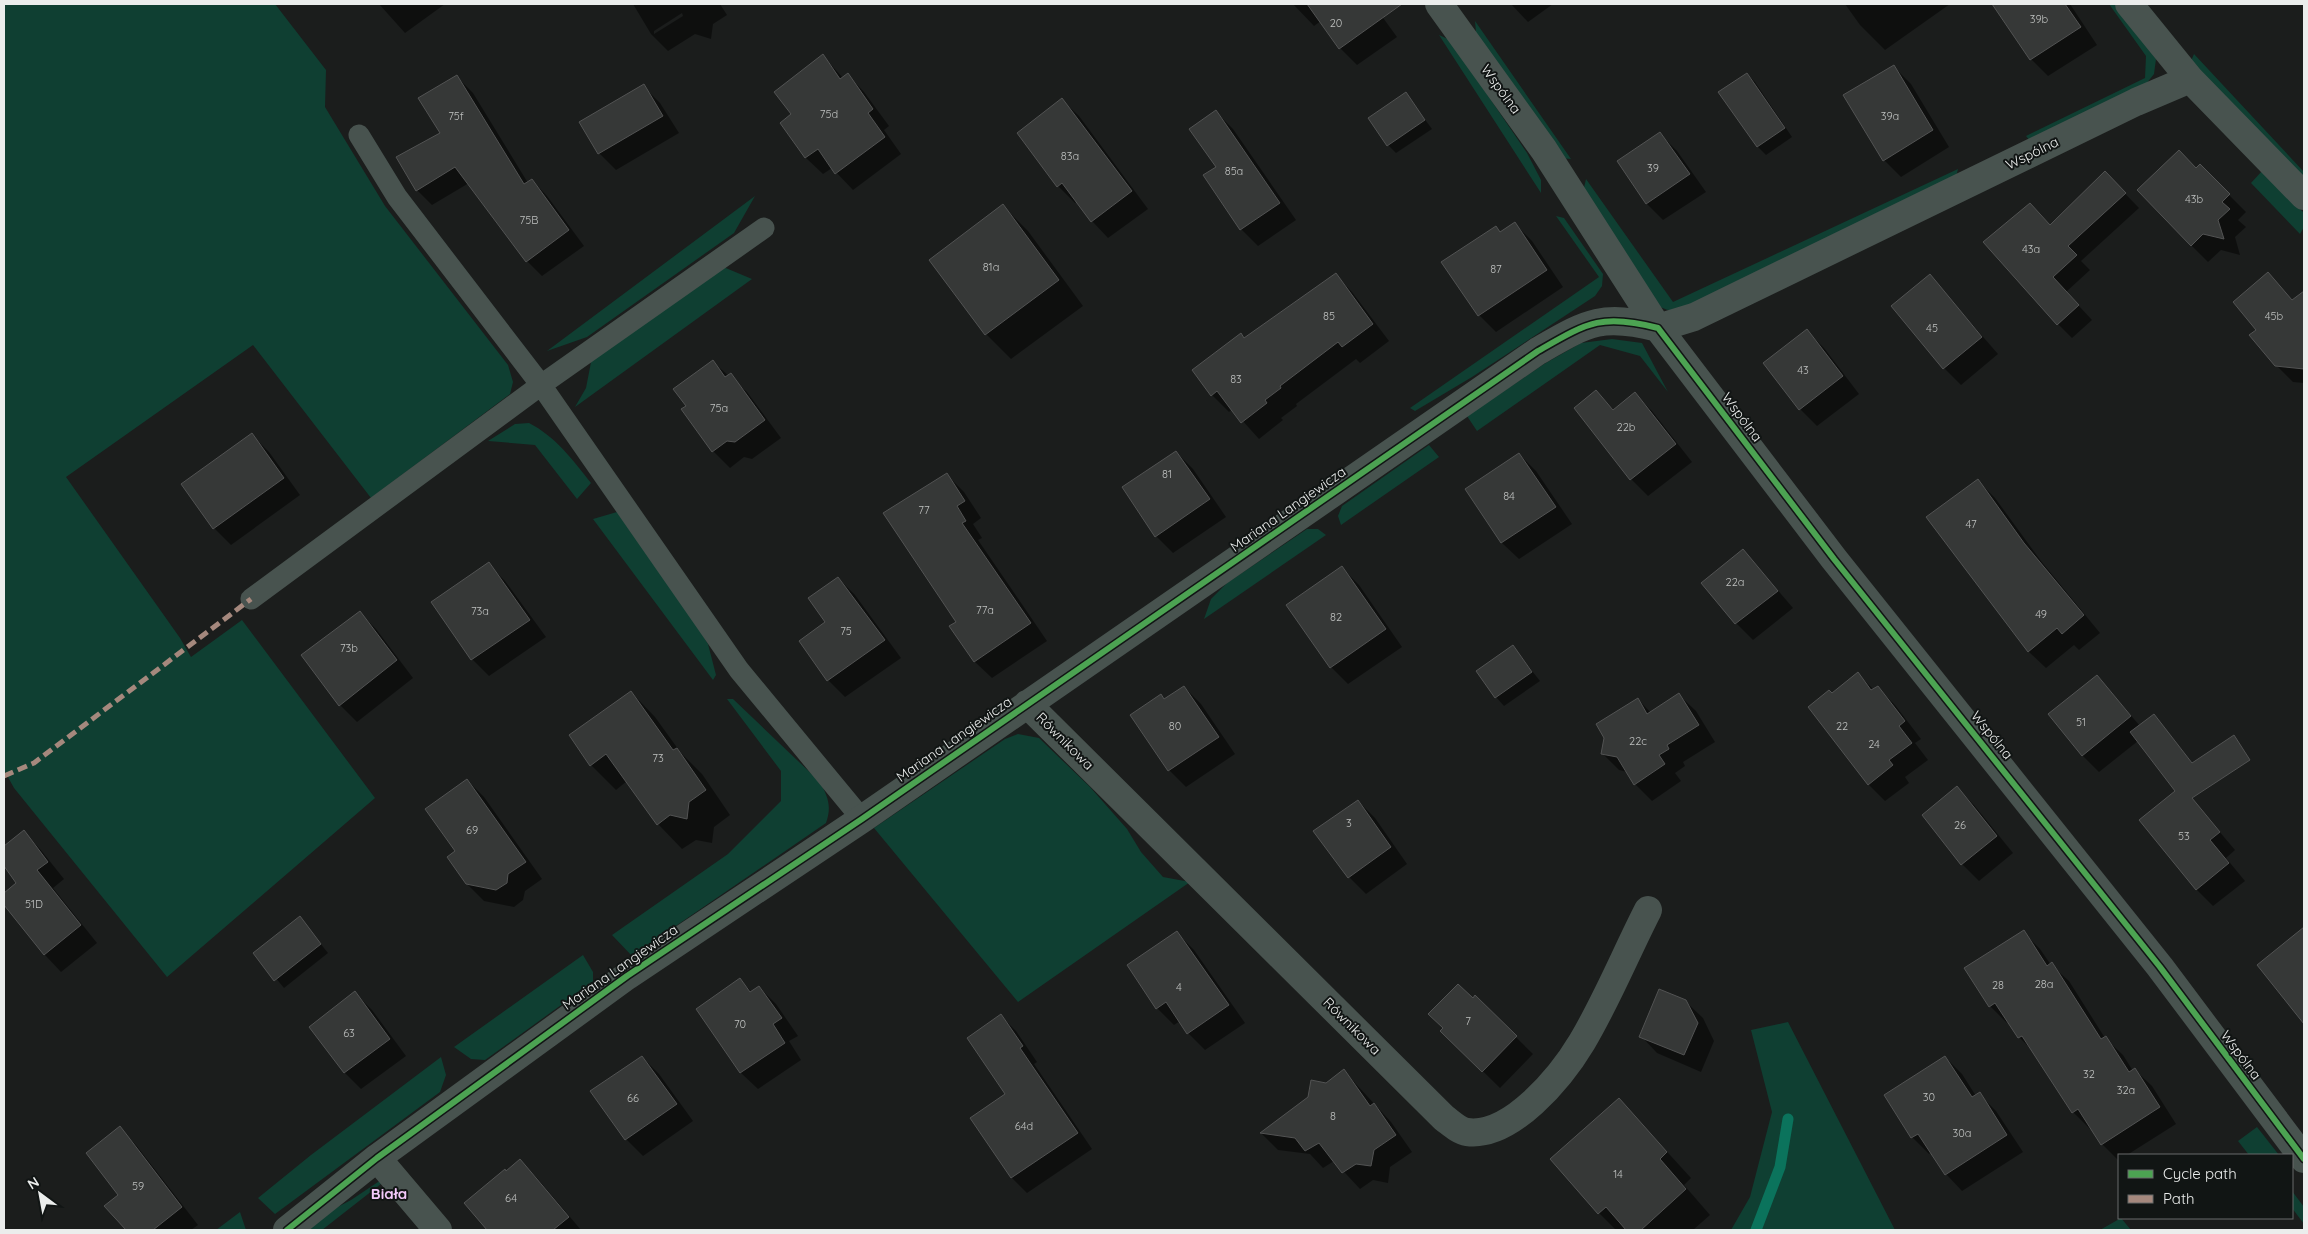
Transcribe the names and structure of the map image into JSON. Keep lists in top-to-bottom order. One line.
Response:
{"streets":{"street":["Wspólna","Mariana Langiewicza","Równikowa"]},"crossings":[["Wspólna","Mariana Langiewicza"],["Mariana Langiewicza","Równikowa"]],"districts":["Biała"],"house_numbers":["39b","20","75d","75f","39a","83a","39","85a","43b","75B","43a","81a","87","85","45b","45","43","83","75a","22b","81","84","77","47","22a","77a","73a","49","82","75","73b","51","80","22","22c","24","73","3","26","69","53","51D","28a","28","4","7","70","63","32","32a","30","66","8","64d","30a","14","59","64"],"legend":["Cycle path","Path"],"north":"top left"}
